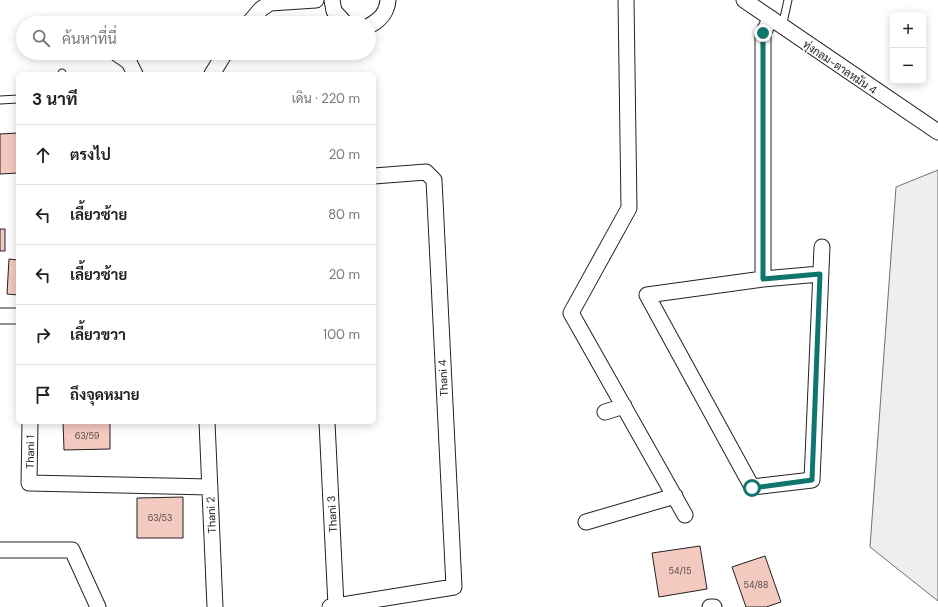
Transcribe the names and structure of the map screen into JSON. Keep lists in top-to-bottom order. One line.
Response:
{"streets":{"street":["ทุ่งกลม-ตาลหมัน 4","Thani 4","Thani 1","Thani 3","Thani 2"]},"crossings":[["Thani 4","Thani 3"],["Thani 1","Thani 2"]],"house_numbers":["63/59","63/53","54/15","54/88"],"page":{"map_buttons":["+","−"],"search":"ค้นหาที่นี่","heading":["3 นาที","เดิน · 220 m"],"list":[["ตรงไป","20 m"],["เลี้ยวซ้าย","80 m"],["เลี้ยวซ้าย","20 m"],["เลี้ยวขวา","100 m"],"ถึงจุดหมาย"]}}
